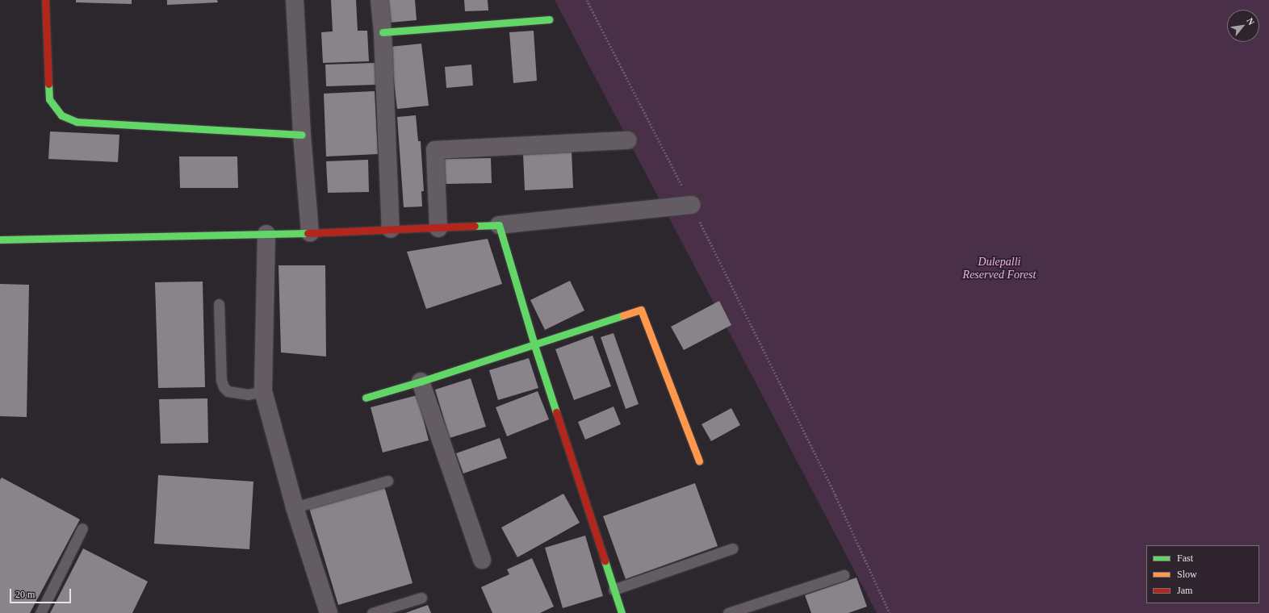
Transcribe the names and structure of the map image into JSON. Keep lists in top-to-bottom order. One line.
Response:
{"parks":["Dulepalli Reserved Forest"],"legend":["Fast","Slow","Jam"],"scale_bar":"20 m","north":"top right"}
